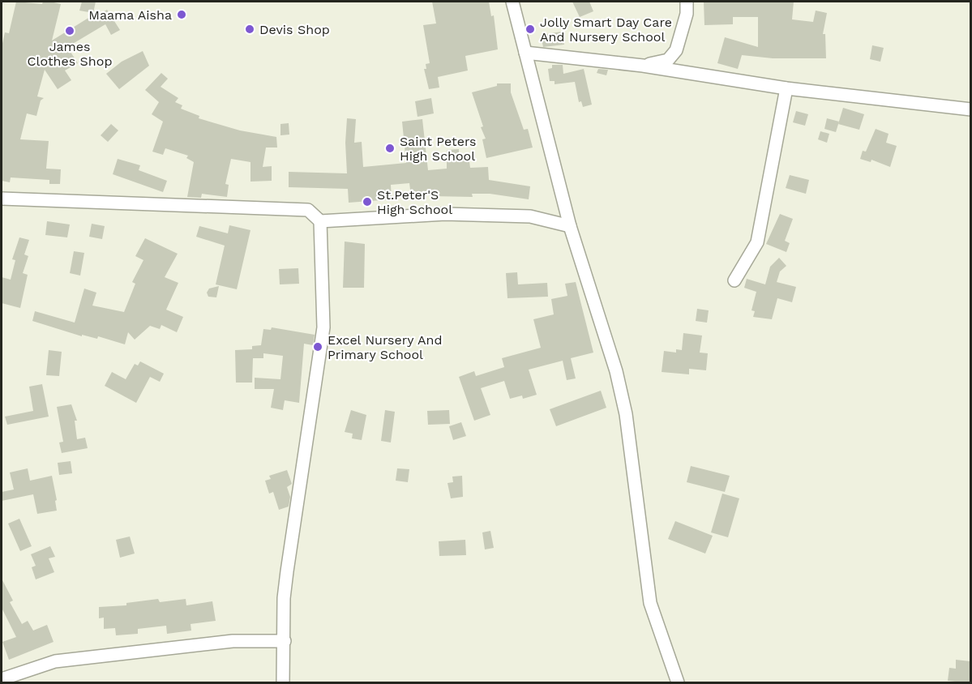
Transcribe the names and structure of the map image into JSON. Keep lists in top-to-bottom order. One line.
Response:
{"places":["Maama Aisha","Devis Shop","Jolly Smart Day Care And Nursery School","James Clothes Shop","Saint Peters High School","St.Peter'S High School","Excel Nursery And Primary School"]}
